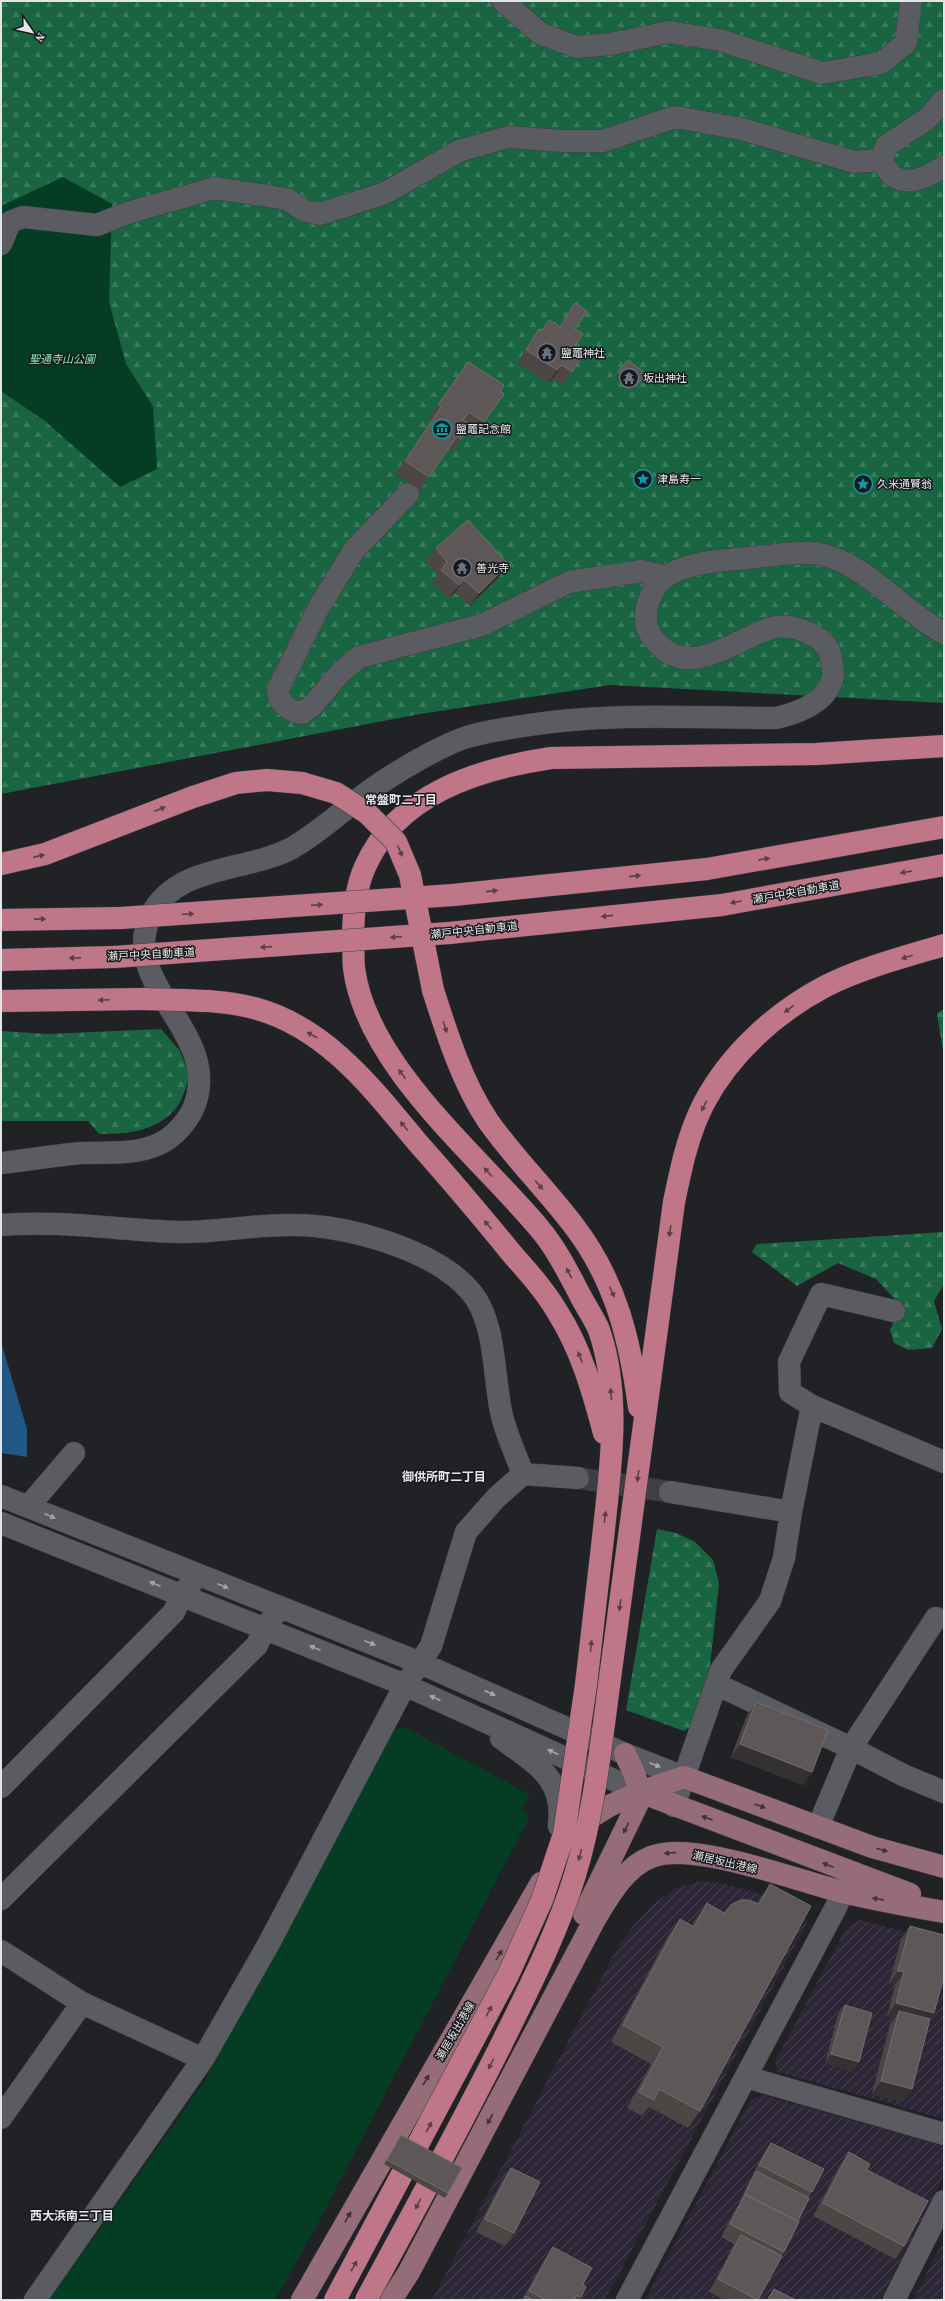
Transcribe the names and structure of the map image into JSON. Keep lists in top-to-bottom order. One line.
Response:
{"streets":{"highway":["瀬戸中央自動車道"],"main road":["瀬居坂出港線"]},"districts":["常盤町二丁目","御供所町二丁目","西大浜南三丁目"],"parks":["聖通寺山公園"],"places":{"temple":["鹽竈神社","坂出神社","善光寺"],"museum":["鹽竈記念館"],"place":["津島寿一","久米通賢翁"]},"north":"bottom right"}
